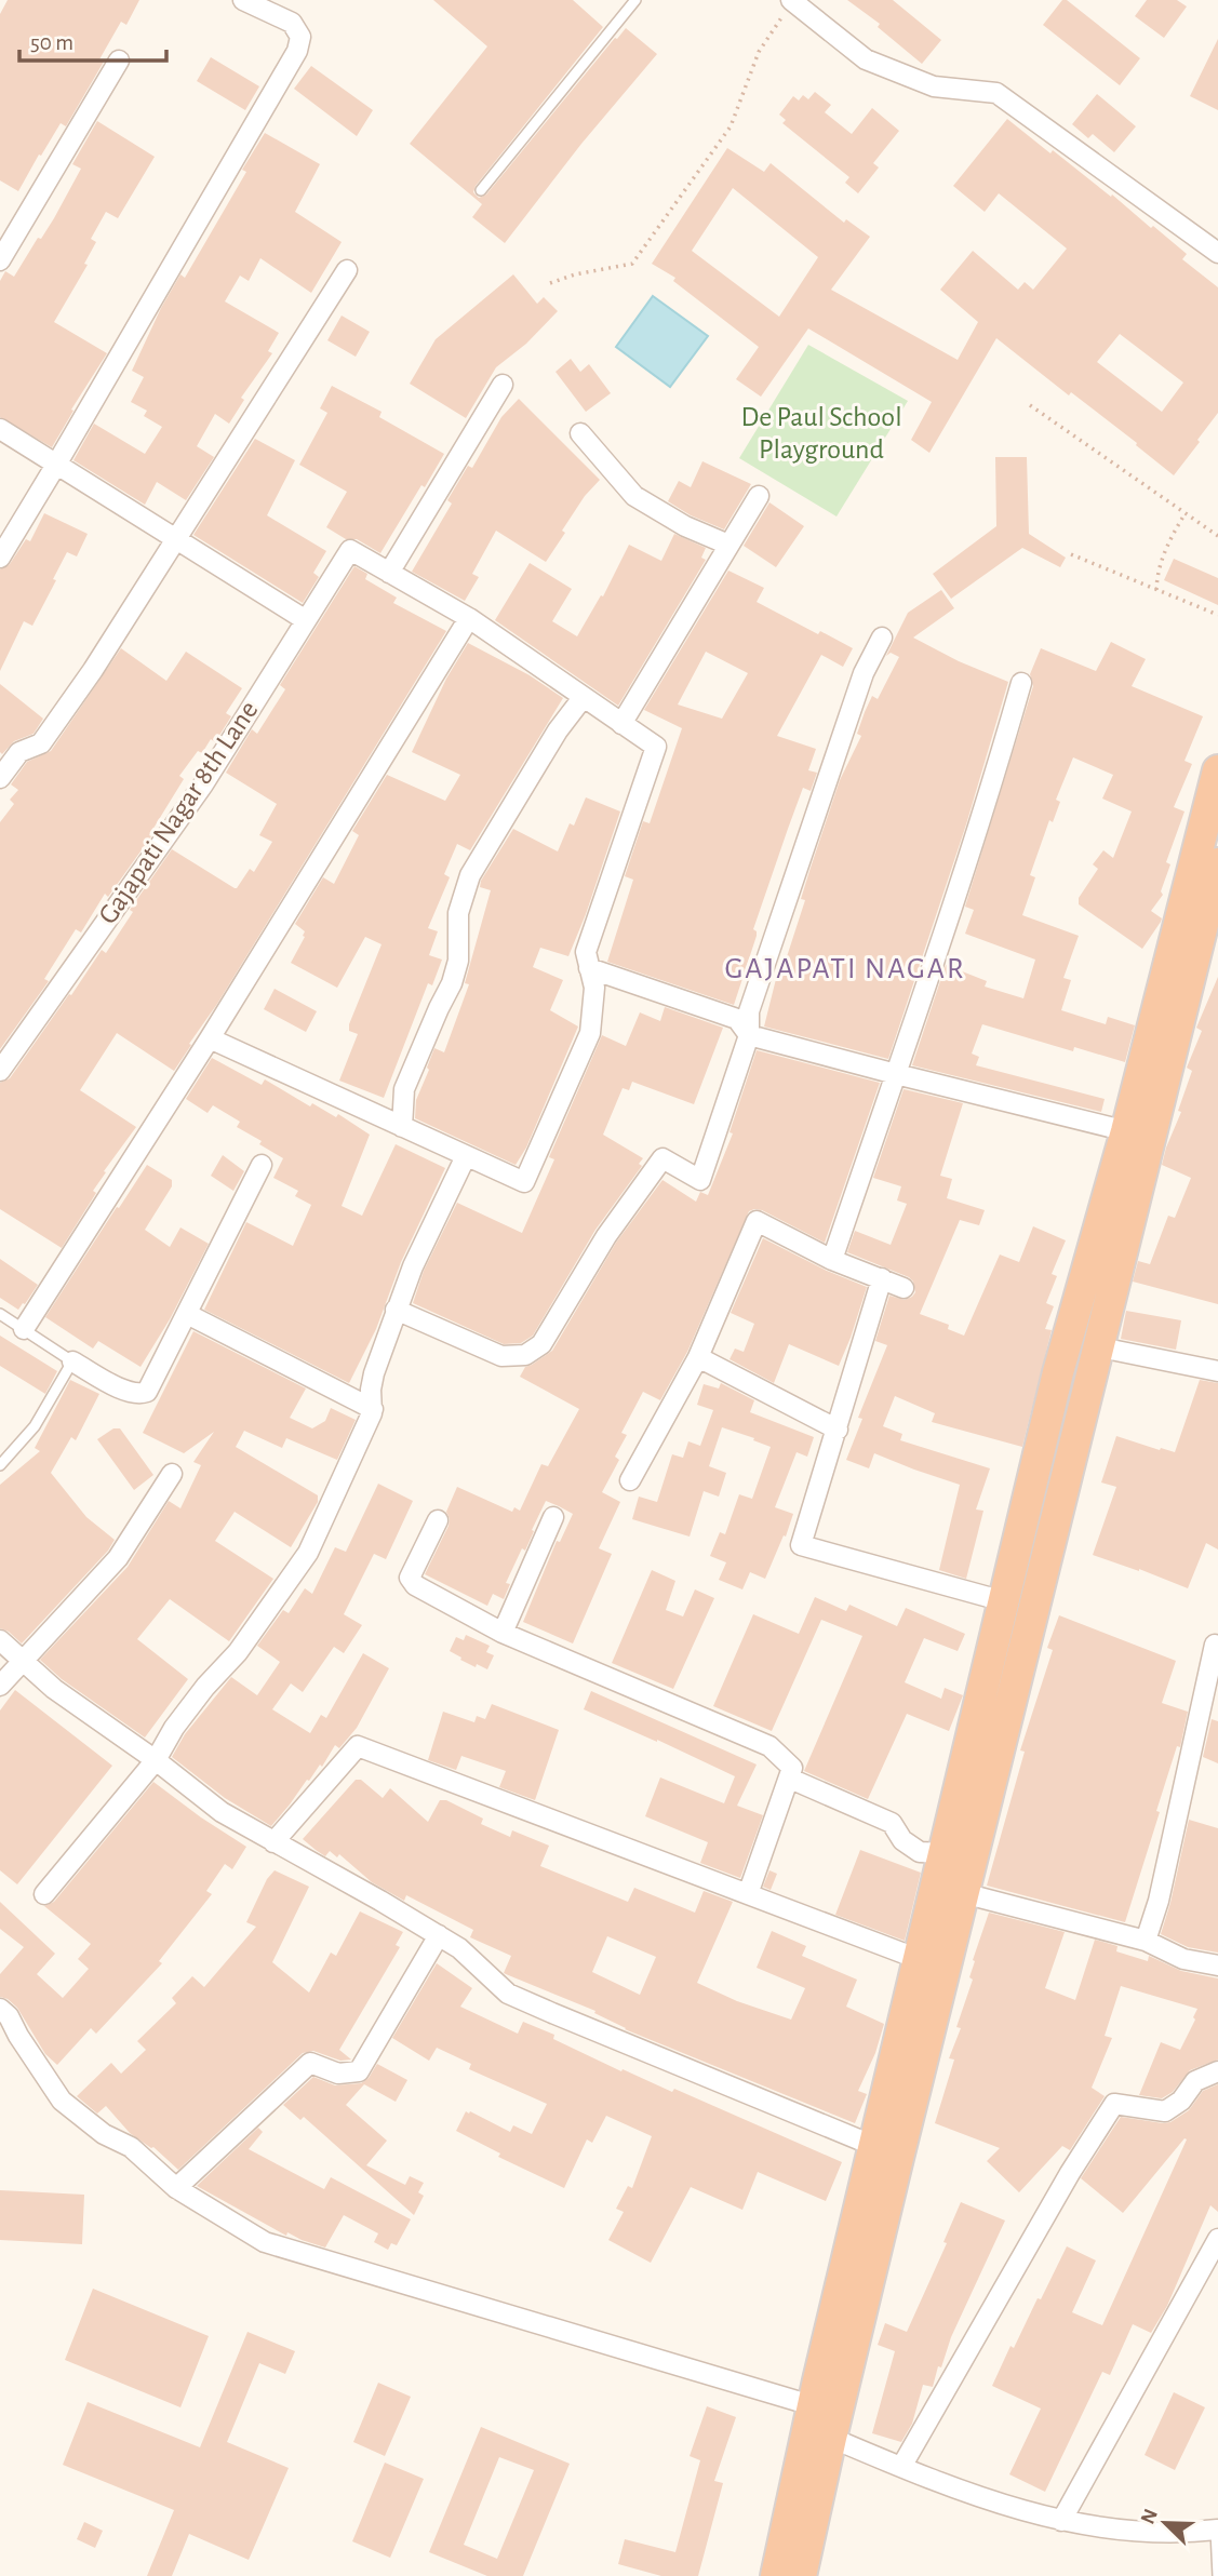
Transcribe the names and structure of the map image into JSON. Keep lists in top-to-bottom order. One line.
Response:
{"streets":{"street":["Gajapati Nagar 8th Lane"]},"districts":["GAJAPATI NAGAR"],"parks":["De Paul School Playground"],"scale_bar":"50 m","north":"top left"}
